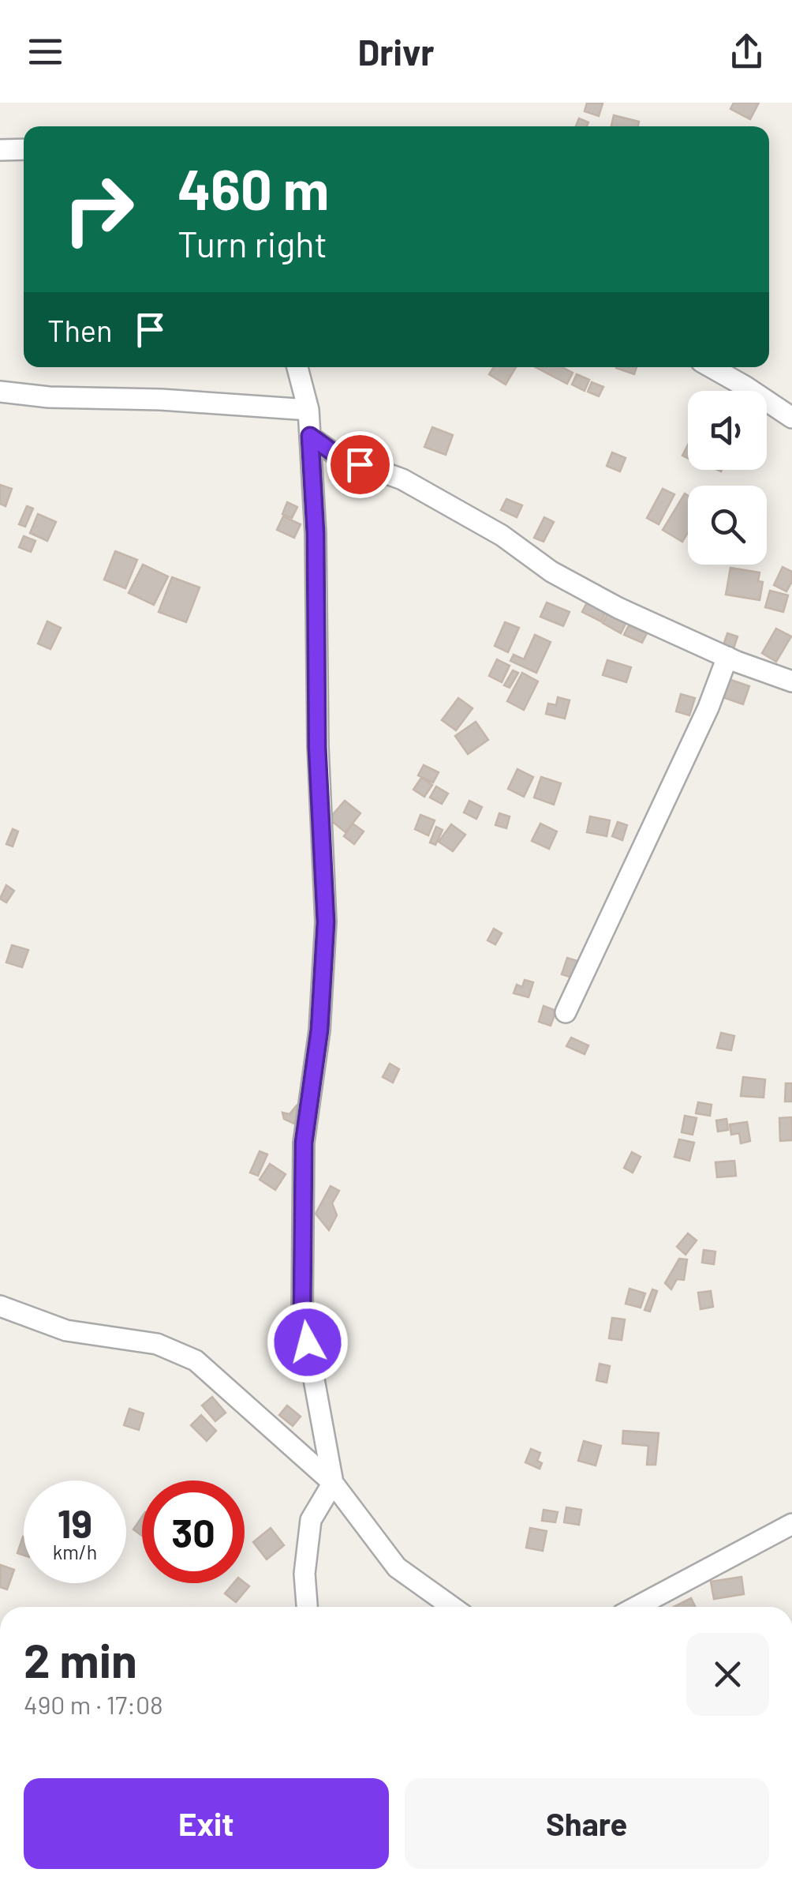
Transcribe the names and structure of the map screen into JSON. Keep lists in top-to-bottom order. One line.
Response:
{"page":{"header":"Drivr","turn":["460 m","Turn right"],"then":"Then","speed":"19 km/h","limit":"30","heading":["2 min","490 m · 17:08"],"buttons":["Exit","Share"]}}
